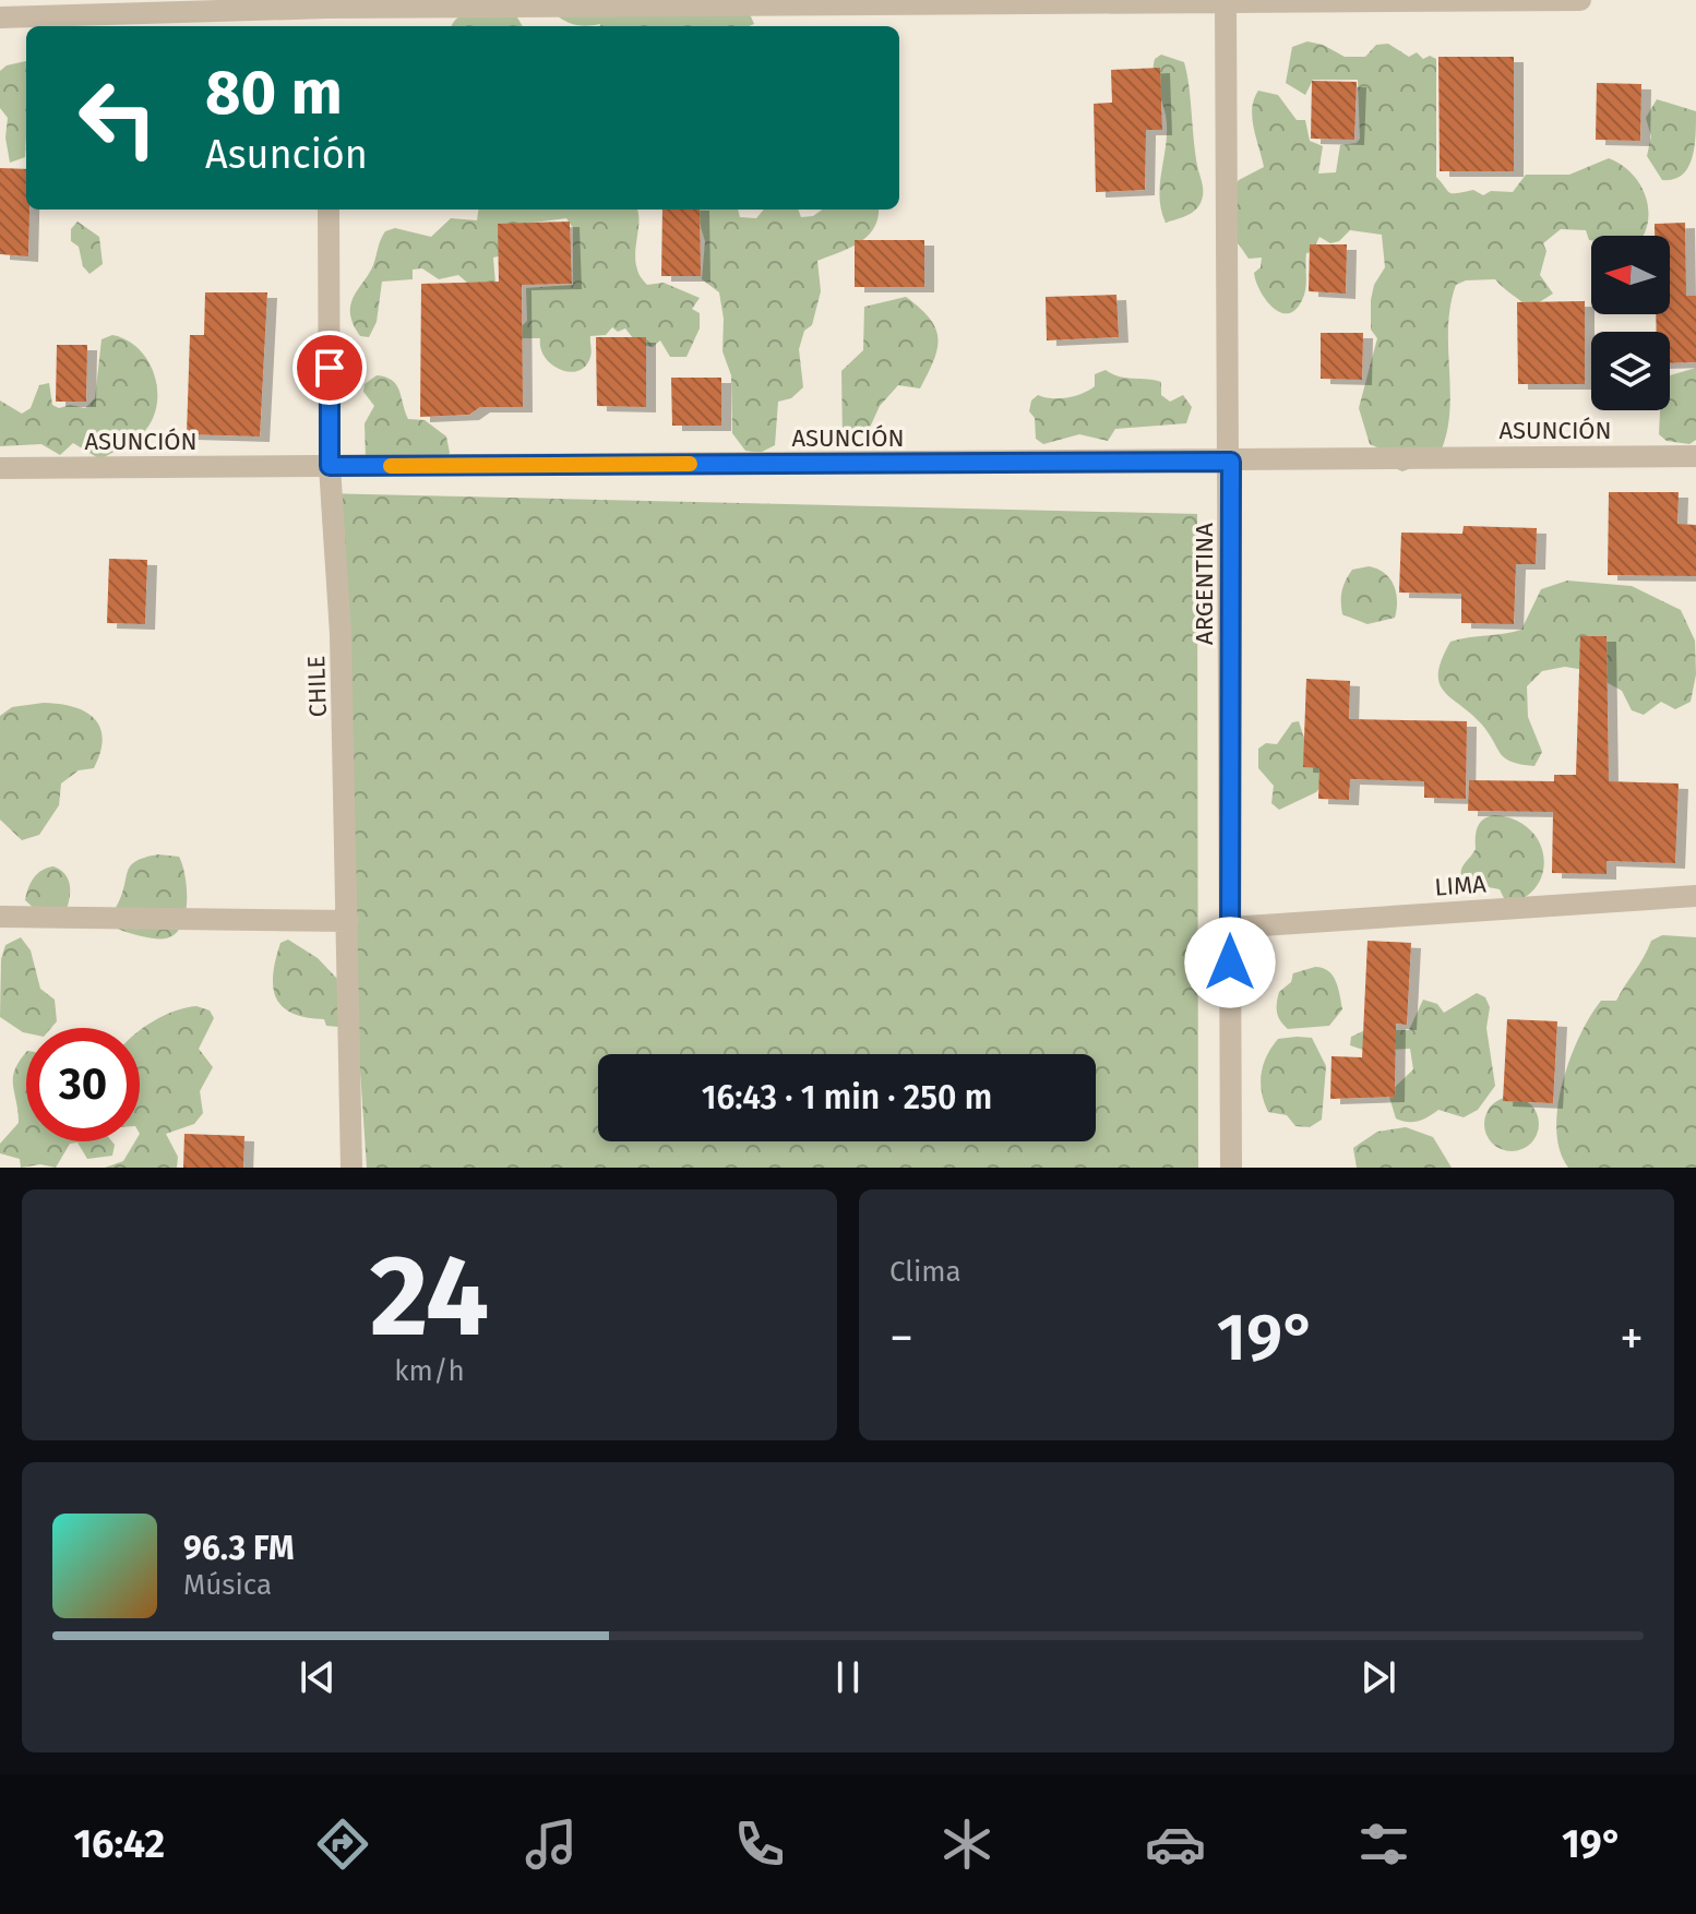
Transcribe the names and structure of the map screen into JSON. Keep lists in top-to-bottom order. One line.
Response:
{"streets":{"street":["ASUNCIÓN","ARGENTINA","CHILE","LIMA"]},"crossings":[["ASUNCIÓN","ARGENTINA"],["ASUNCIÓN","CHILE"],["ARGENTINA","LIMA"]],"north":"left","page":{"turn":["80 m","Asunción"],"limit":"30","trip":"16:43 · 1 min · 250 m","tile":[["24","km/h"],"Clima"],"heat":["−","19°","+"],"song":["96.3 FM","Música"],"tabs":["16:42","19°"]}}
